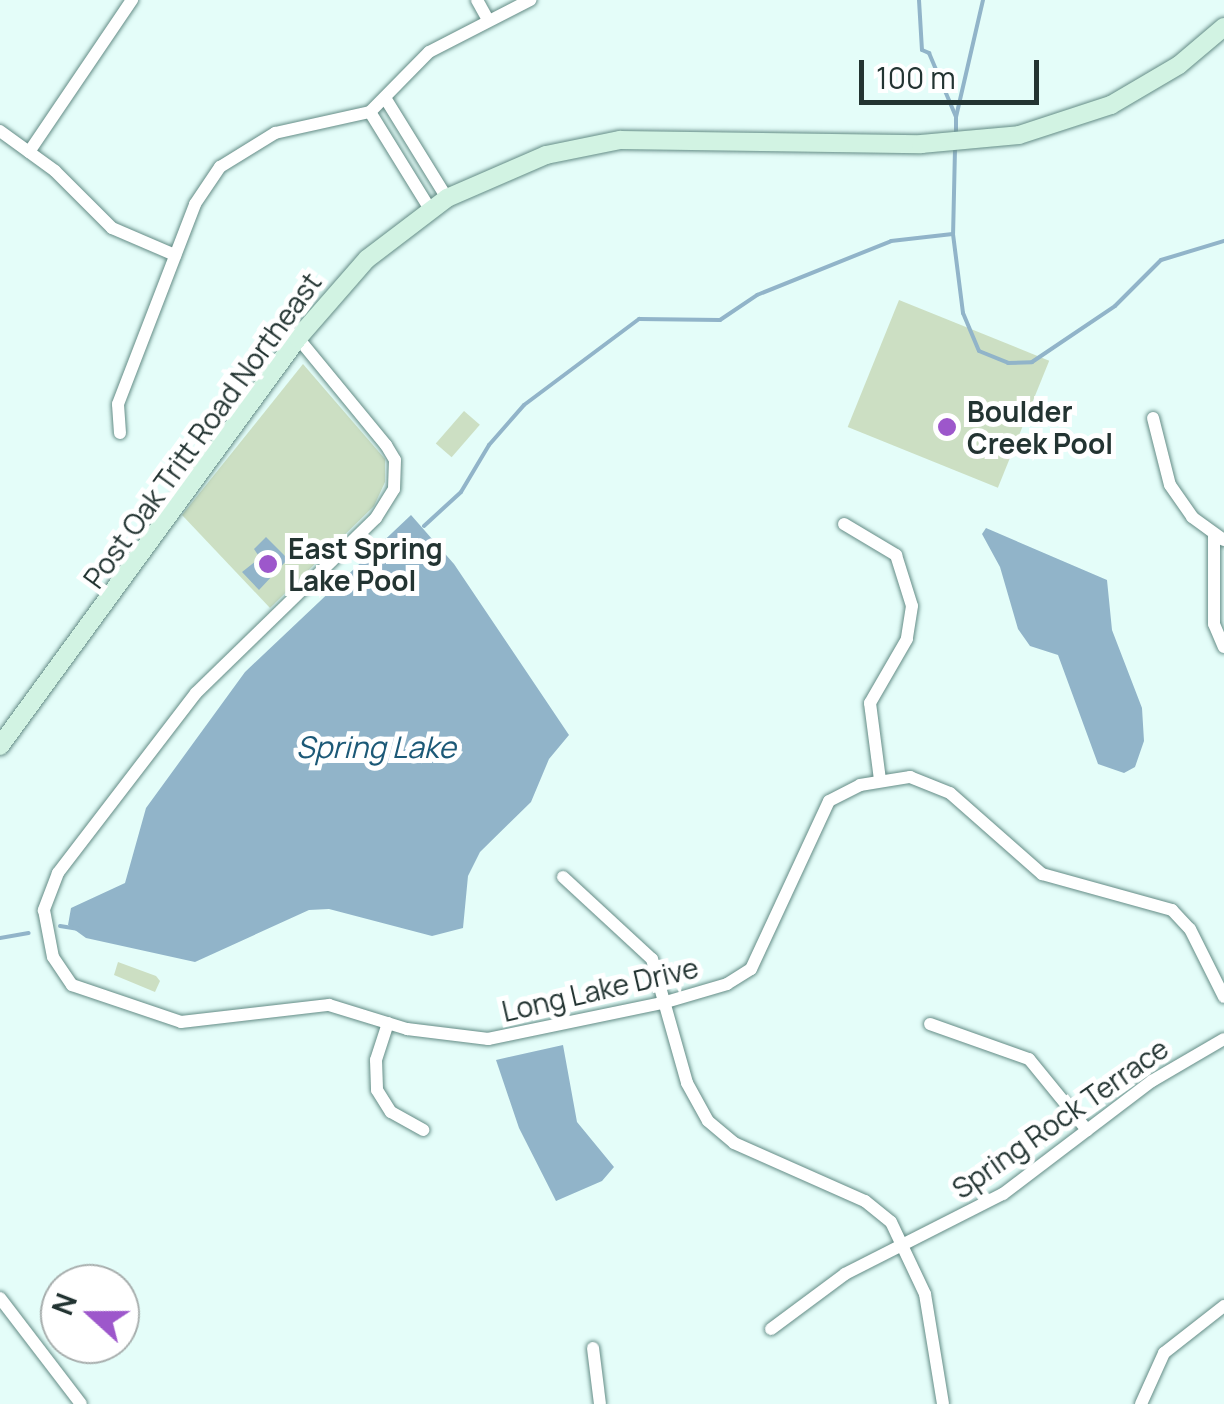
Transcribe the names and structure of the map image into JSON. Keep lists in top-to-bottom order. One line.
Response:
{"streets":{"street":["Post Oak Tritt Road Northeast","Long Lake Drive","Spring Rock Terrace"]},"crossings":[["Post Oak Tritt Road Northeast","Long Lake Drive"]],"water":["Spring Lake"],"places":["Boulder Creek Pool","East Spring Lake Pool"],"scale_bar":"100 m","north":"left"}
